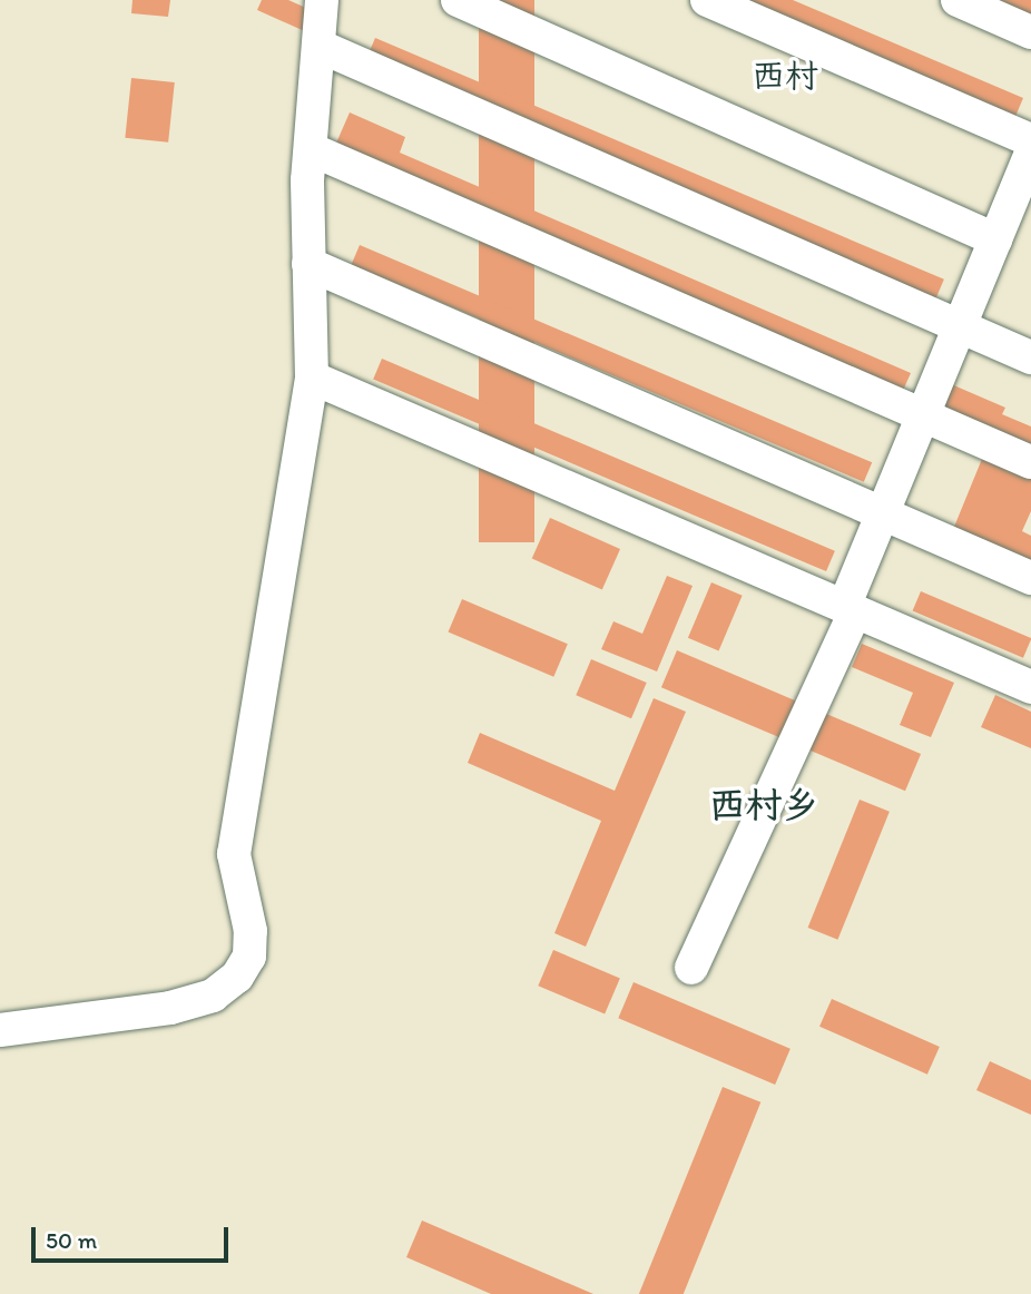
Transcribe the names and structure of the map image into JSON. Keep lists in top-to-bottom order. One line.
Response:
{"districts":["西村","西村乡"],"scale_bar":"50 m"}
